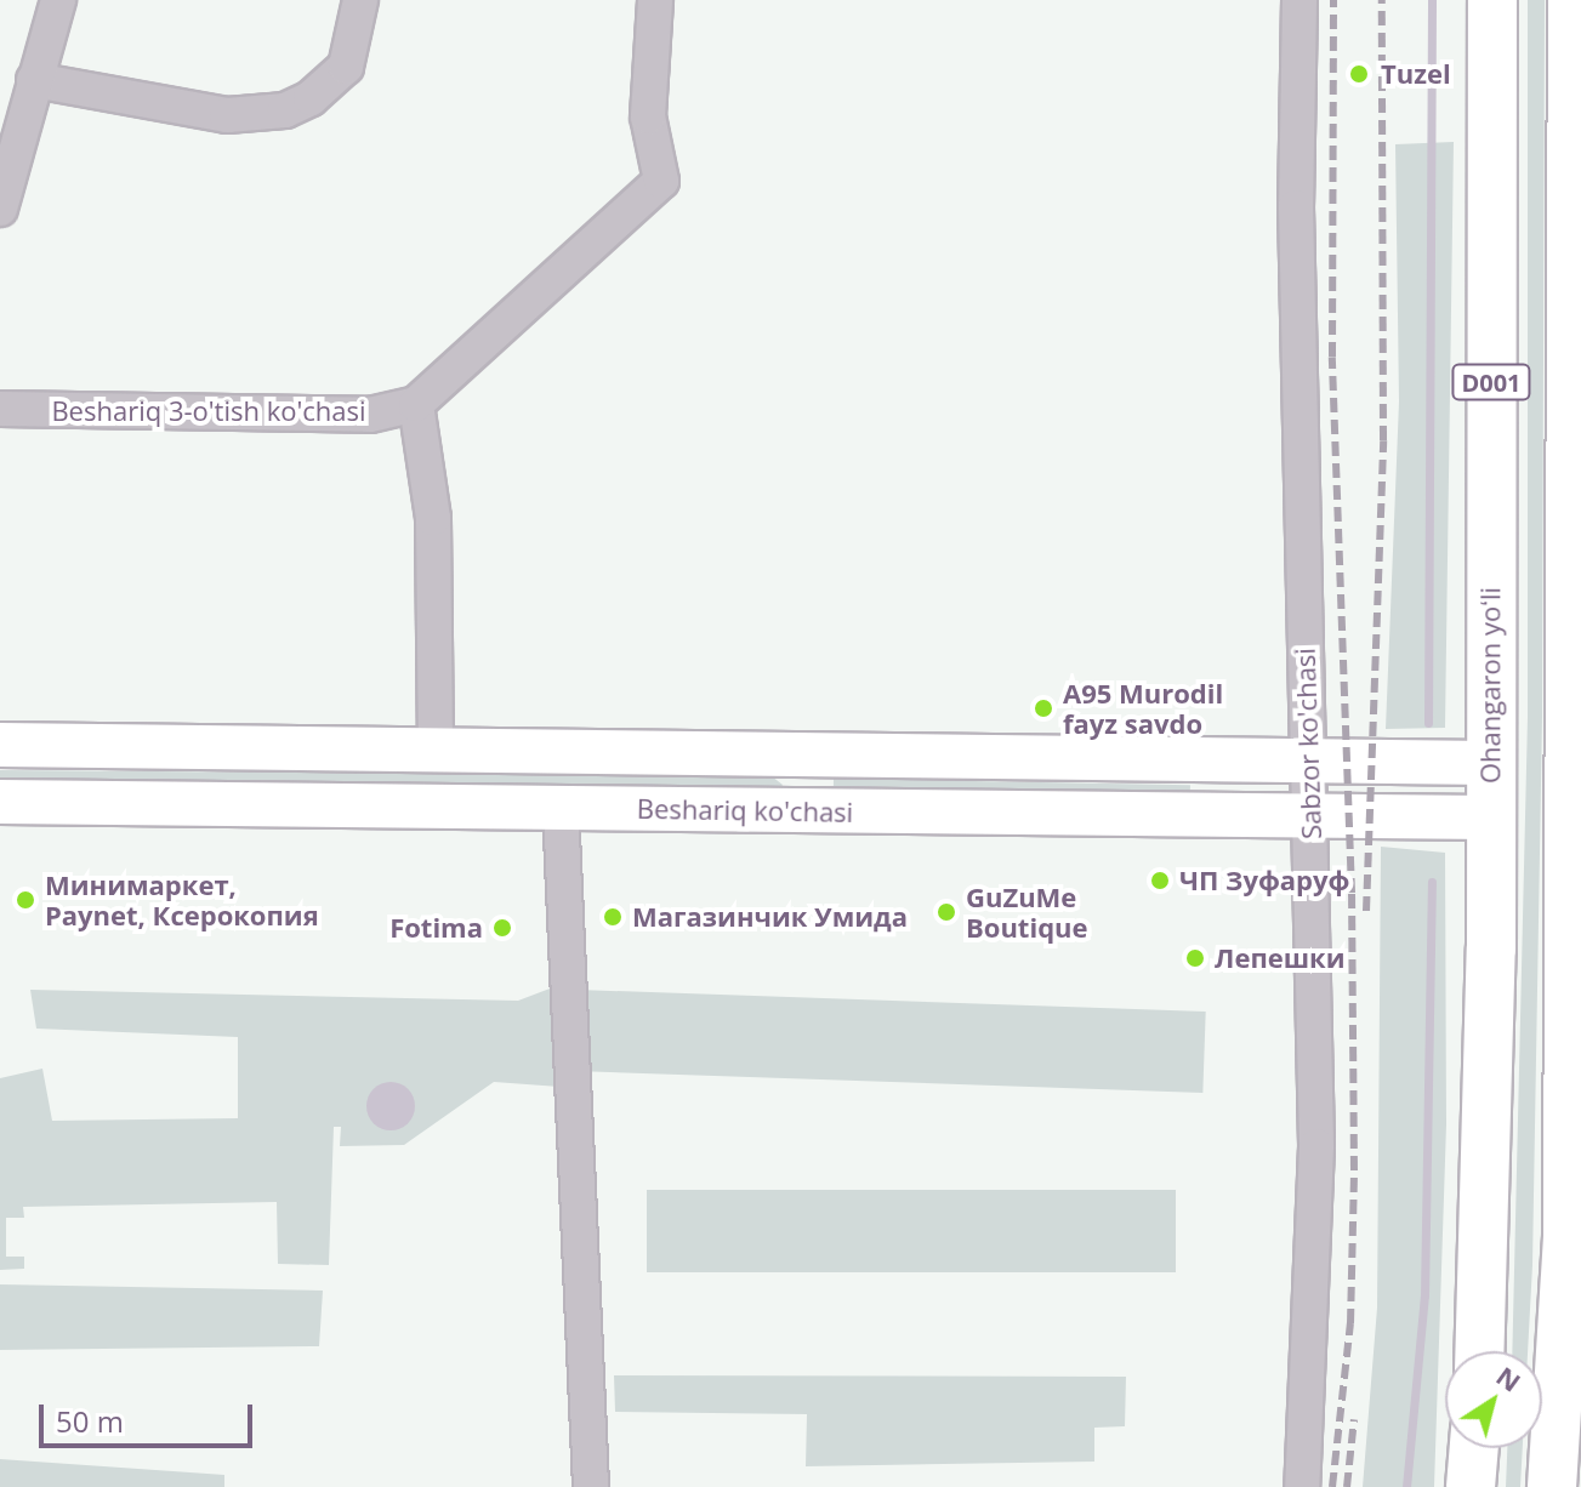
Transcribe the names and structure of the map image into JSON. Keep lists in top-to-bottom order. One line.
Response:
{"streets":{"highway":["D001","Ohangaron yoʻli"],"main road":["Beshariq ko'chasi"],"street":["Beshariq 3-o'tish ko'chasi","Sabzor ko'chasi"]},"crossings":[["Ohangaron yoʻli","Beshariq ko'chasi"],["Sabzor ko'chasi","Beshariq ko'chasi"]],"places":["Tuzel","A95 Murodil fayz savdo","ЧП Зуфаруф","Минимаркет, Paynet, Ксерокопия","GuZuMe Boutique","Магазинчик Умида","Fotima","Лепешки"],"scale_bar":"50 m","north":"top right"}
